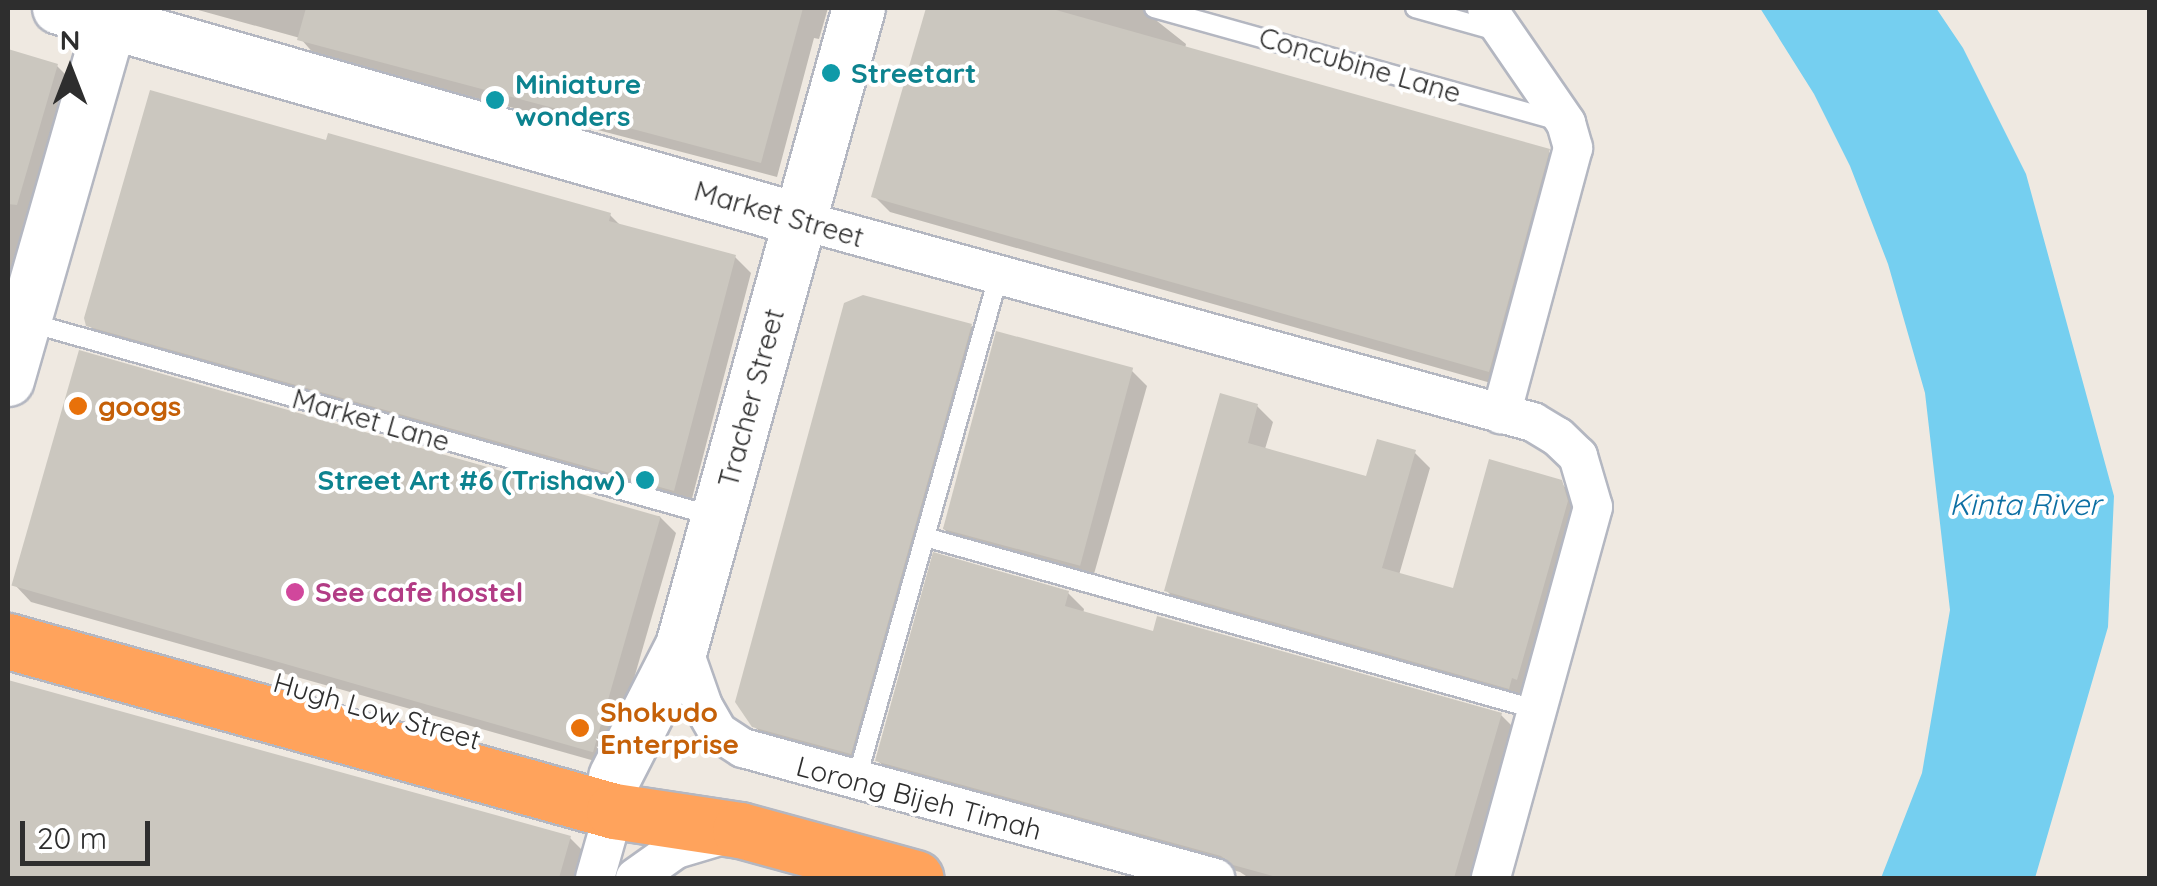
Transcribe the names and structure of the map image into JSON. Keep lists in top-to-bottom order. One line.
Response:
{"streets":{"highway":["Hugh Low Street"],"street":["Market Street","Tracher Street","Lorong Bijeh Timah"],"lane":["Concubine Lane","Market Lane"]},"crossings":[["Market Street","Tracher Street"],["Tracher Street","Market Lane"],["Tracher Street","Hugh Low Street"],["Tracher Street","Lorong Bijeh Timah"]],"water":["Kinta River"],"places":["Streetart","Miniature wonders","googs","Street Art #6 (Trishaw)","See cafe hostel","Shokudo Enterprise"],"scale_bar":"20 m","north":"top"}
